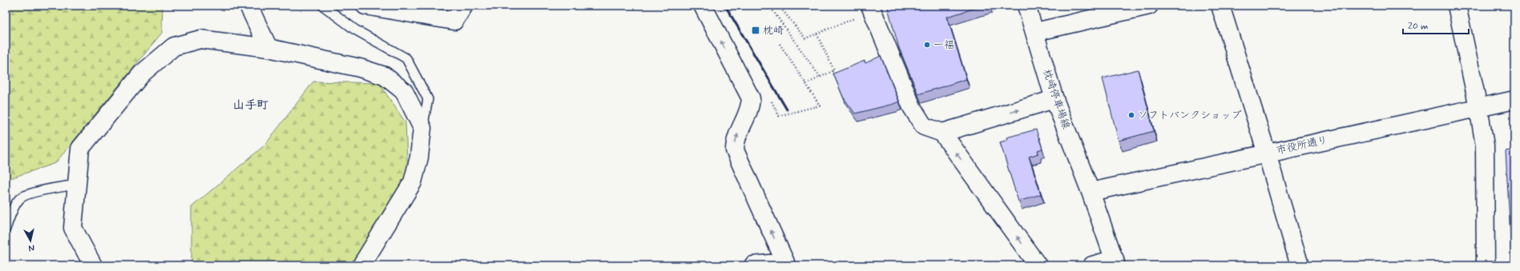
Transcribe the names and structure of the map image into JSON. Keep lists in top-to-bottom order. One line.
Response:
{"streets":{"street":["枕崎停車場線","市役所通り"]},"crossings":[["枕崎停車場線","市役所通り"]],"districts":["山手町"],"places":{"transit":["枕崎"],"other":["一福","ソフトバンクショップ"]},"scale_bar":"20 m","north":"bottom"}
